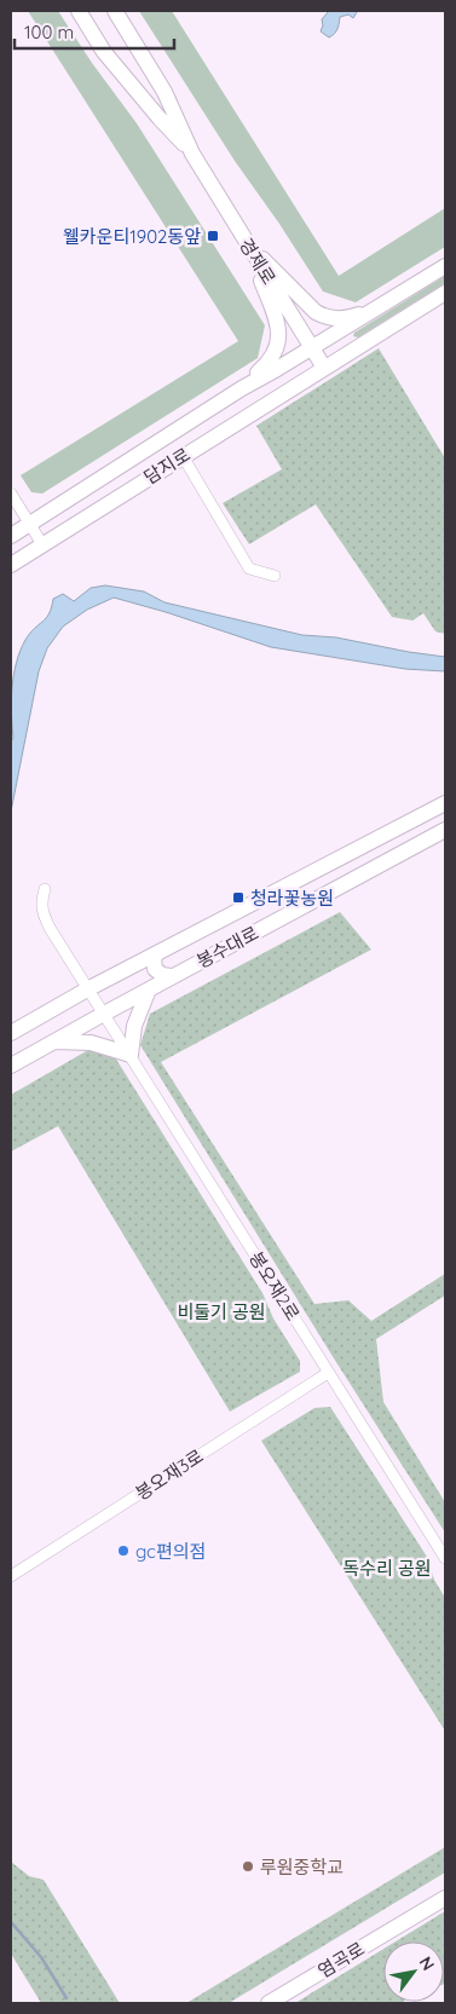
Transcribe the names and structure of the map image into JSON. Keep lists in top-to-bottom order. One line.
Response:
{"streets":{"main road":["경제로","담지로","봉수대로","염곡로"],"street":["봉오재2로","봉오재3로"]},"crossings":[["경제로","담지로"],["봉수대로","봉오재2로"],["봉오재2로","봉오재3로"]],"parks":["비둘기 공원","독수리 공원"],"places":{"transit":["웰카운티1902동앞","청라꽃농원"],"other":["gc편의점","루원중학교"]},"scale_bar":"100 m","north":"top right"}
